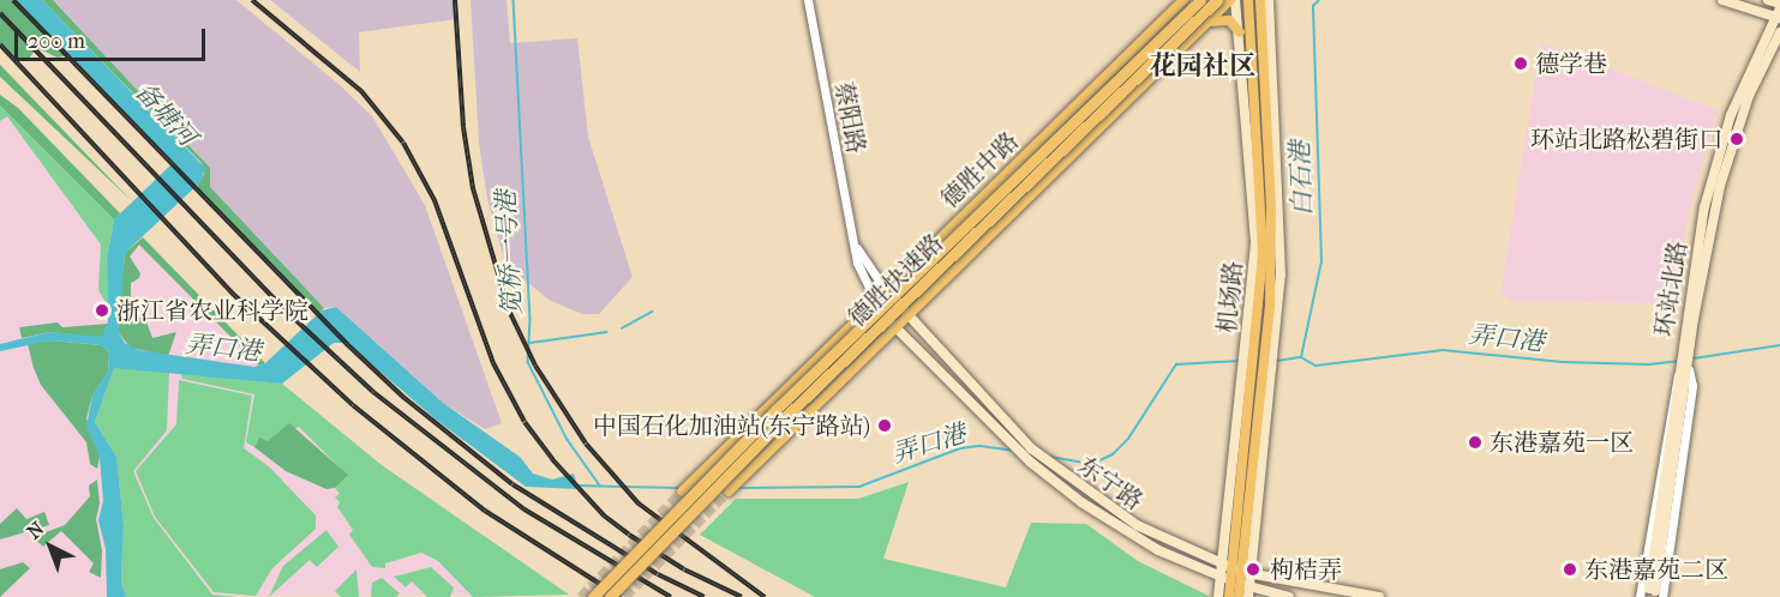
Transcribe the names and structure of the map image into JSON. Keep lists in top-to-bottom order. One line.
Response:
{"streets":{"highway":["德胜快速路"],"main road":["德胜中路","环站北路","机场路","东宁路"],"street":["蔡阳路"]},"crossings":[["蔡阳路","德胜中路"],["德胜中路","东宁路"],["机场路","东宁路"]],"districts":["花园社区"],"water":["备塘河","白石港","笕桥一号港","弄口港"],"places":["德学巷","环站北路松碧街口","浙江省农业科学院","中国石化加油站(东宁路站)","东港嘉苑一区","枸桔弄","东港嘉苑二区"],"scale_bar":"200 m","north":"top left"}
